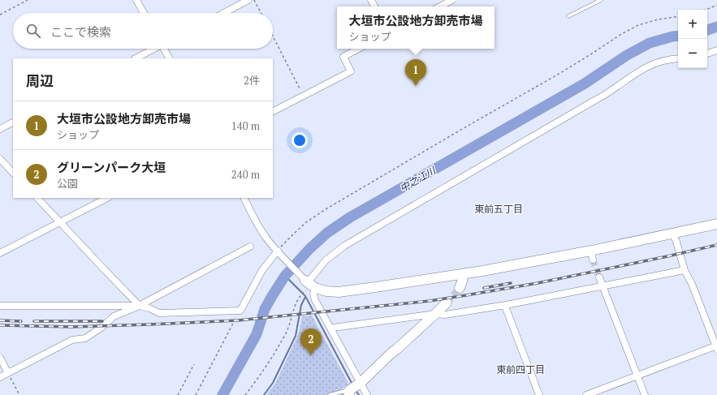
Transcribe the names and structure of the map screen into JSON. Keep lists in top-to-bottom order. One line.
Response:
{"districts":["東前五丁目","東前四丁目"],"water":["中之江川"],"page":{"popup":["大垣市公設地方卸売市場","ショップ"],"map_buttons":["+","−"],"search":"ここで検索","heading":["周辺","2件"],"pins":["1","2"],"list":[{"mark":"1","name":"大垣市公設地方卸売市場","note":"ショップ","value":"140 m"},{"mark":"2","name":"グリーンパーク大垣","note":"公園","value":"240 m"}]}}
